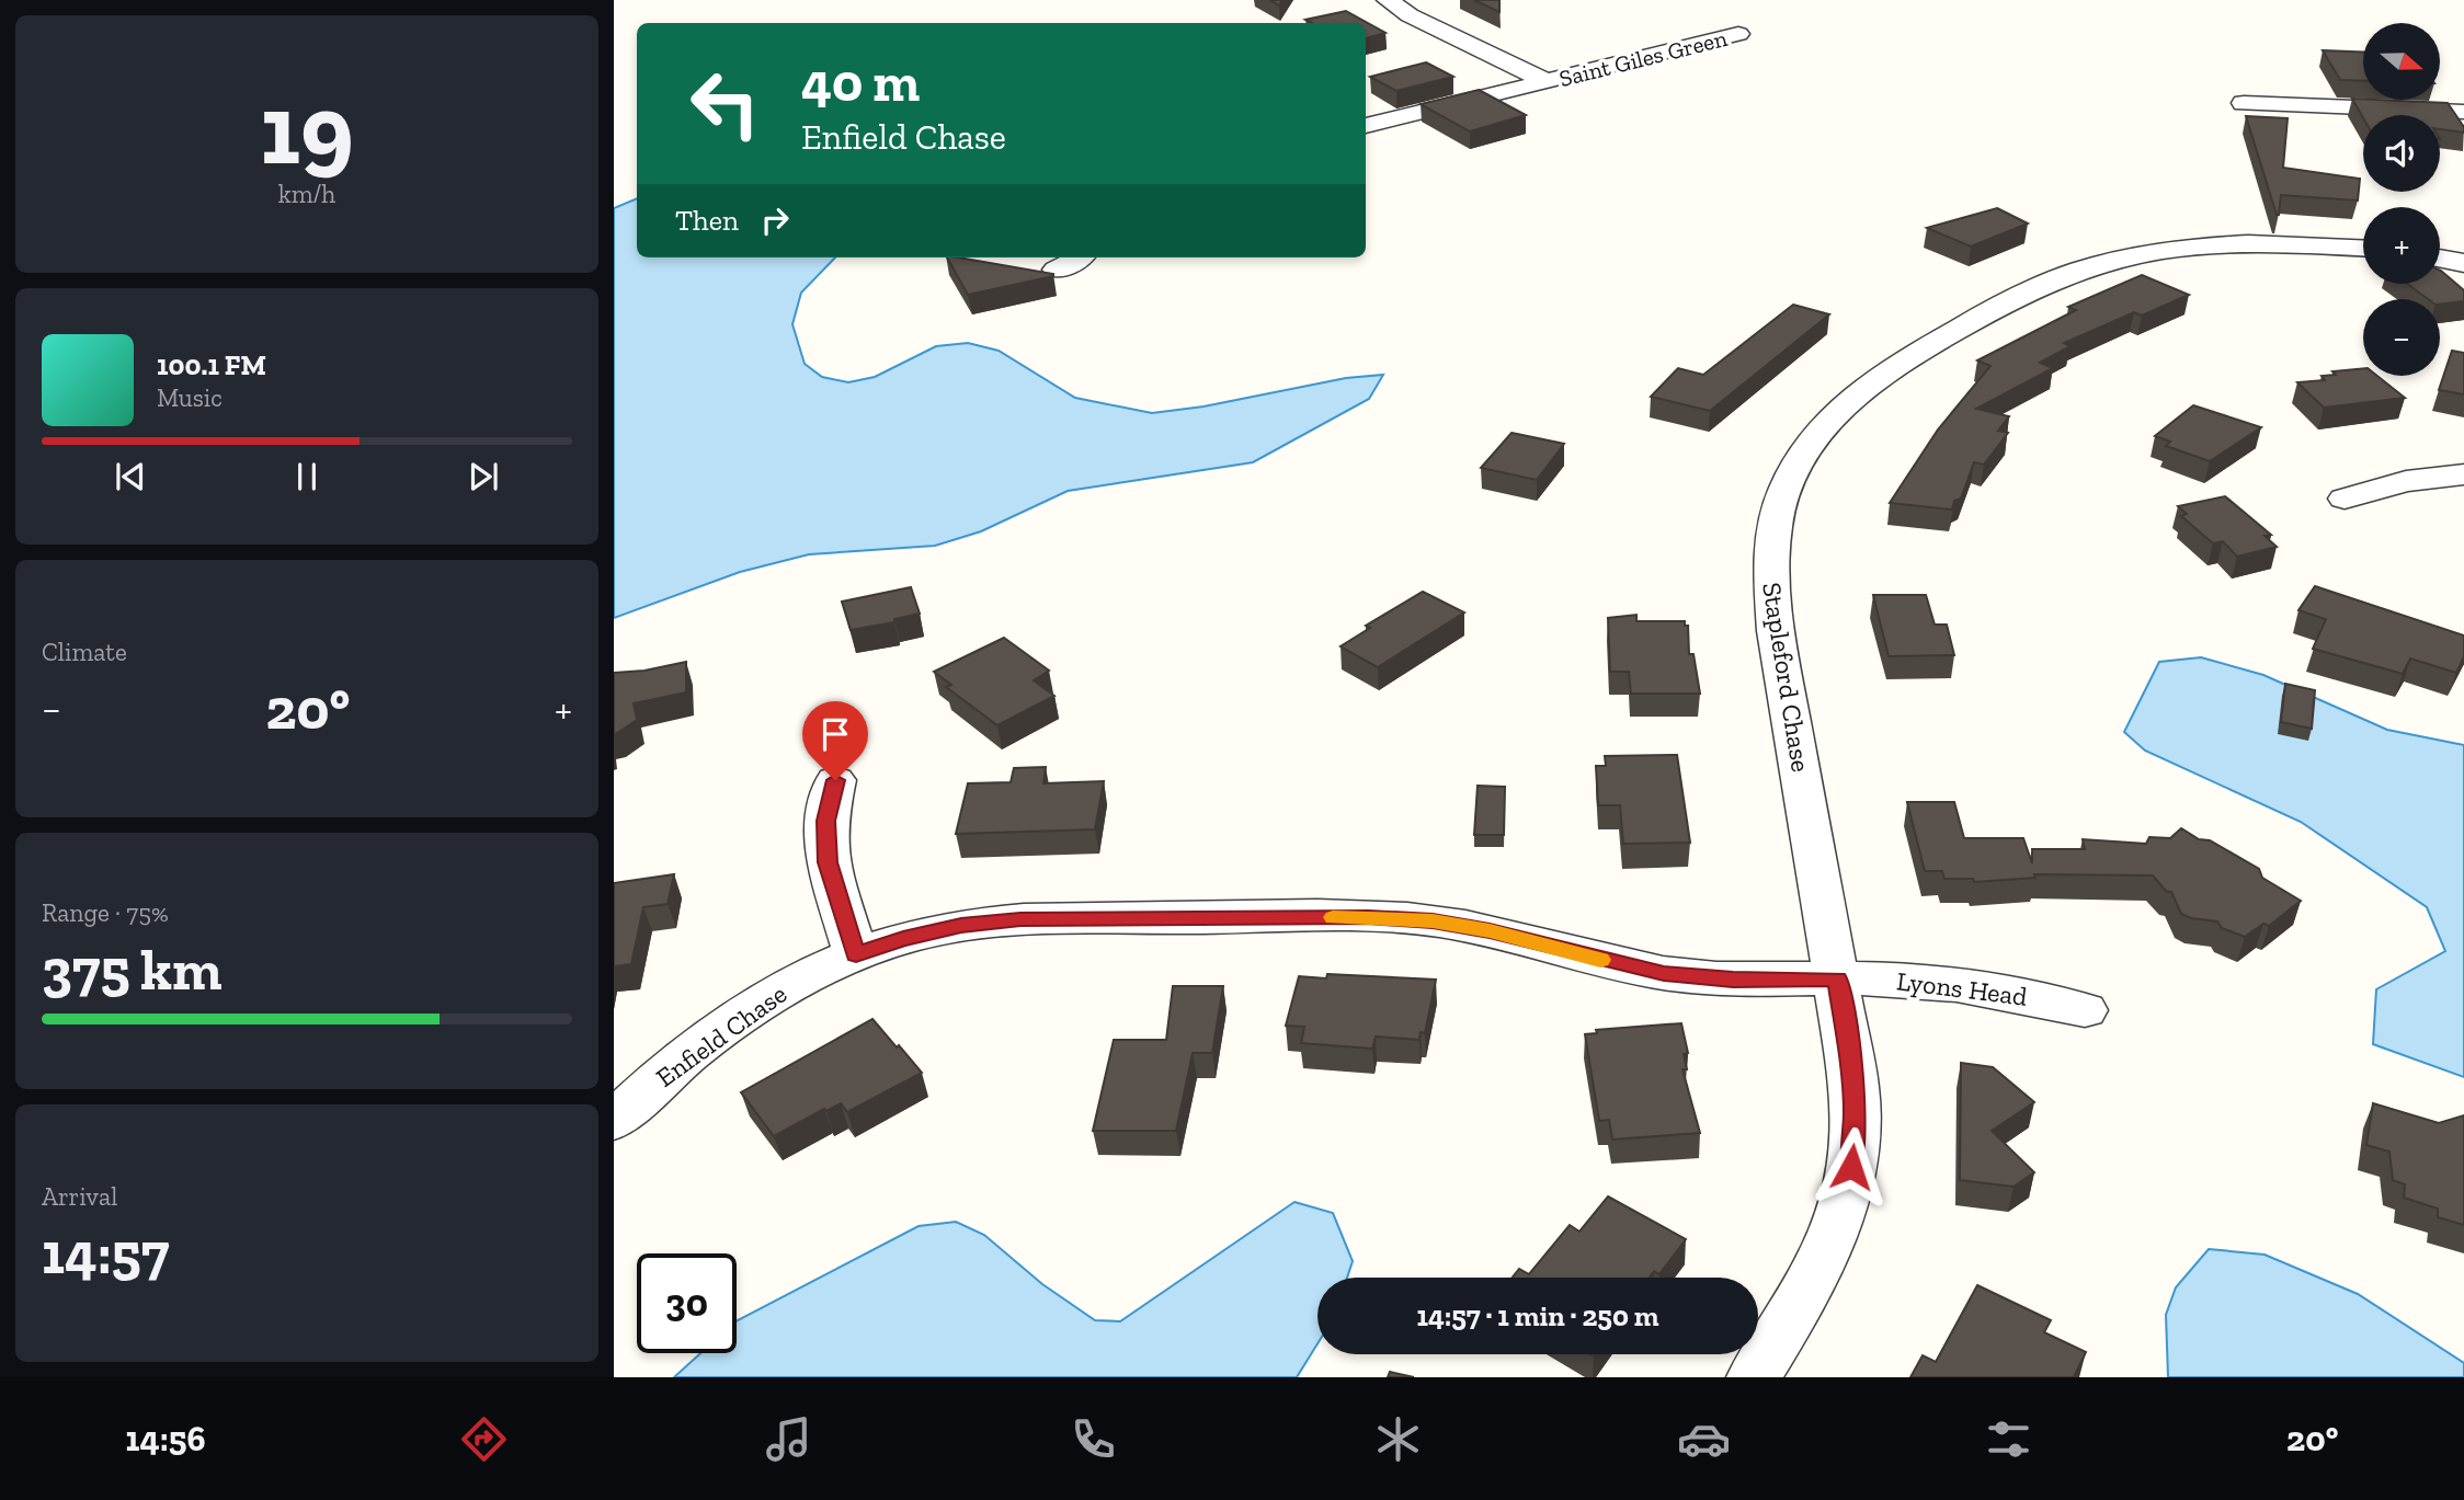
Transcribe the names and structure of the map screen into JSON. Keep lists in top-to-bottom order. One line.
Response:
{"streets":{"street":["Saint Giles Green","Stapleford Chase","Lyons Head","Enfield Chase"]},"crossings":[["Stapleford Chase","Lyons Head"],["Stapleford Chase","Enfield Chase"],["Lyons Head","Enfield Chase"]],"north":"right","page":{"tile":[["19","km/h"],"Climate",["Range · 75%","375 km"],["Arrival","14:57"]],"map_buttons":["+","−"],"turn":["40 m","Enfield Chase"],"then":"Then","song":["100.1 FM","Music"],"heat":["−","20°","+"],"limit":"30","trip":"14:57 · 1 min · 250 m","tabs":["14:56","20°"]}}
